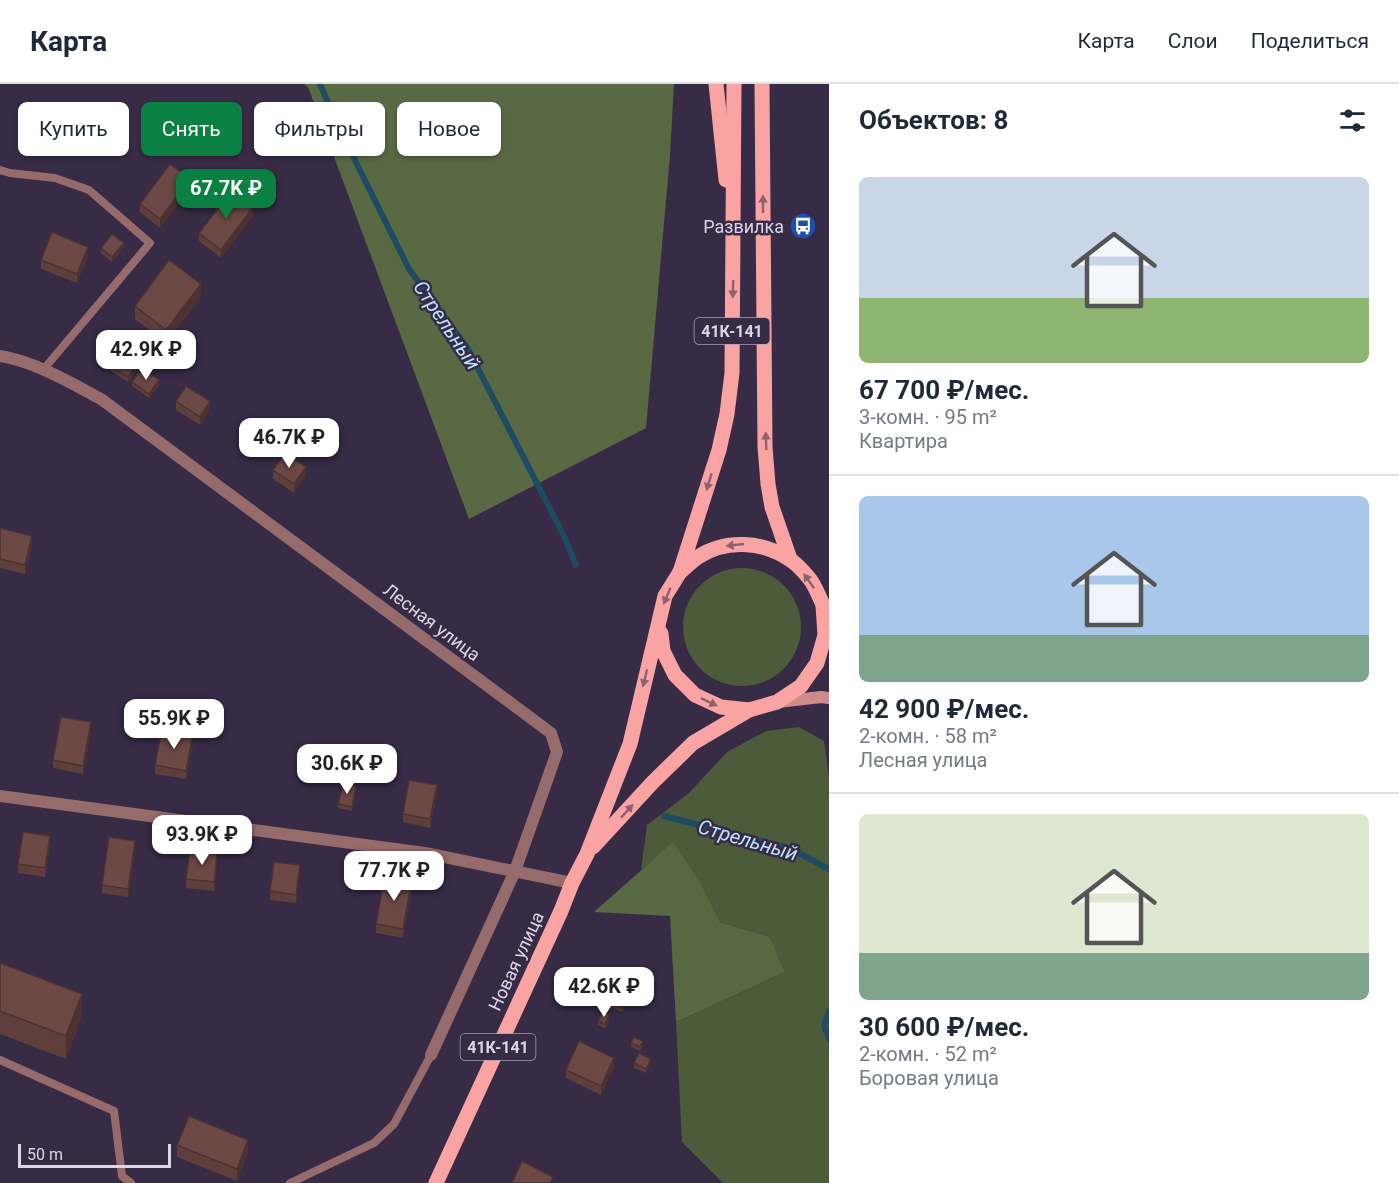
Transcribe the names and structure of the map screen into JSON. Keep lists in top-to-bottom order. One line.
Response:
{"streets":{"main road":["41К-141","Новая улица"],"street":["Лесная улица"]},"crossings":[["41К-141","Новая улица"]],"water":["Стрельный"],"places":{"bus stop":["Развилка"]},"scale_bar":"50 m","page":{"header":"Карта","nav":["Карта","Слои","Поделиться"],"heading":"Объектов: 8","chip":["Купить","Снять","Фильтры","Новое"],"list":[{"name":"67 700 ₽/мес.","note":"3-комн. · 95 m² · Квартира"},{"name":"42 900 ₽/мес.","note":"2-комн. · 58 m² · Лесная улица"},{"name":"30 600 ₽/мес.","note":"2-комн. · 52 m² · Боровая улица"}],"price":["67.7K ₽","42.9K ₽","46.7K ₽","55.9K ₽","30.6K ₽","93.9K ₽","77.7K ₽","42.6K ₽"],"scale":"50 m"}}
